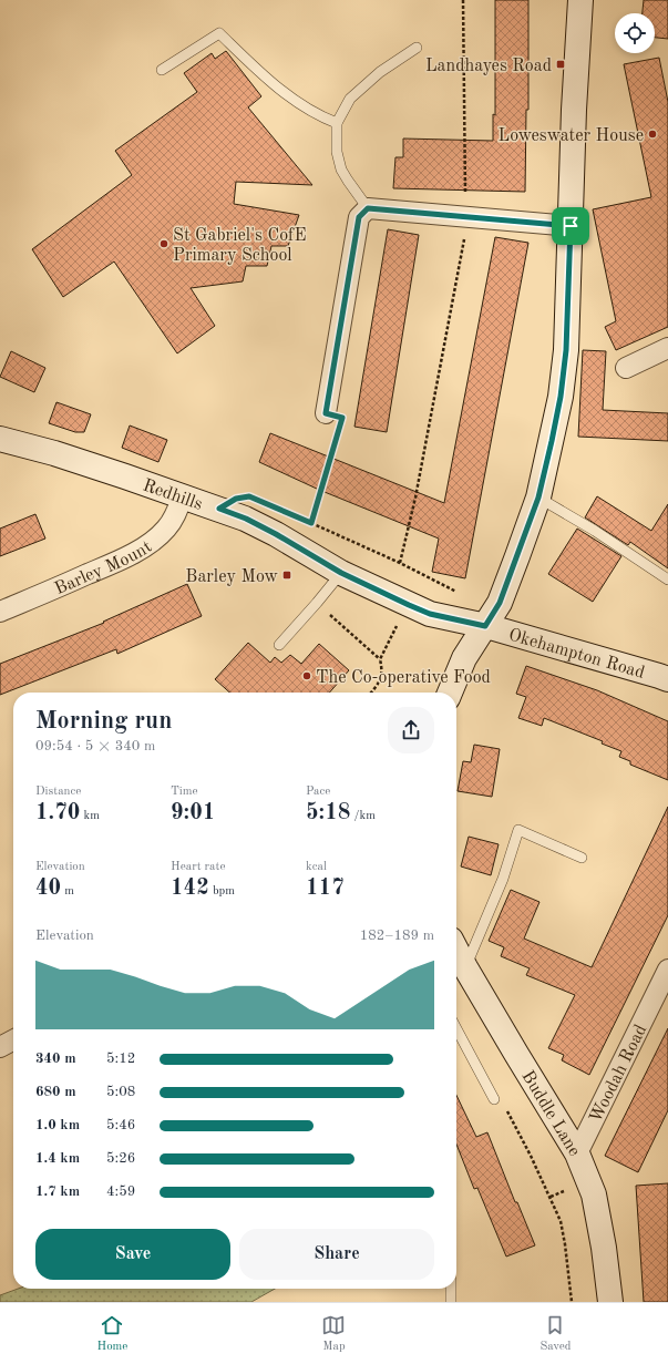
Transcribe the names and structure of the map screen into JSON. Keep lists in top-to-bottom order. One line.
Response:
{"streets":{"street":["Redhills","Barley Mount","Okehampton Road","Woodah Road","Buddle Lane"]},"crossings":[["Redhills","Barley Mount"],["Redhills","Okehampton Road"],["Woodah Road","Buddle Lane"]],"places":{"transit":["Landhayes Road","Barley Mow"],"other":["Loweswater House","St Gabriel's CofE Primary School","The Co-operative Food"]},"page":{"heading":["Morning run","09:54 · 5 × 340 m"],"stats":[["Distance","1.70 km"],["Time","9:01"],["Pace","5:18 /km"],["Elevation","40 m"],["Heart rate","142 bpm"],["kcal","117"]],"chart":["Elevation","182–189 m"],"list":[{"name":"340 m","note":"5:12"},{"name":"680 m","note":"5:08"},{"name":"1.0 km","note":"5:46"},{"name":"1.4 km","note":"5:26"},{"name":"1.7 km","note":"4:59"}],"buttons":["Save","Share"],"tabs":["Home","Map","Saved"]}}
